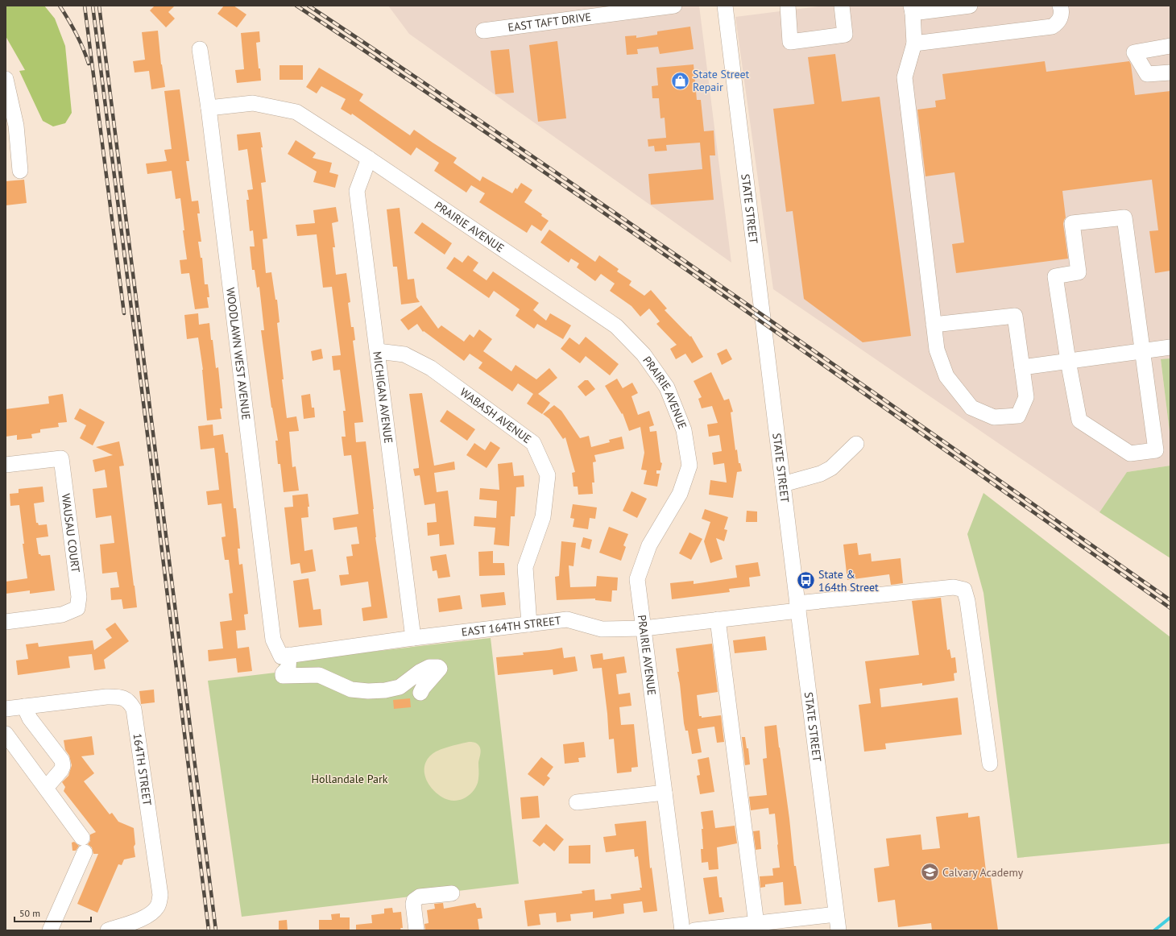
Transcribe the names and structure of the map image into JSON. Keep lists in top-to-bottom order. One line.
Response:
{"streets":{"street":["EAST TAFT DRIVE","STATE STREET","PRAIRIE AVENUE","WOODLAWN WEST AVENUE","MICHIGAN AVENUE","WABASH AVENUE","WAUSAU COURT","EAST 164TH STREET","164TH STREET"]},"crossings":[["STATE STREET","EAST 164TH STREET"],["PRAIRIE AVENUE","WOODLAWN WEST AVENUE"],["PRAIRIE AVENUE","MICHIGAN AVENUE"],["PRAIRIE AVENUE","EAST 164TH STREET"],["WOODLAWN WEST AVENUE","EAST 164TH STREET"],["MICHIGAN AVENUE","WABASH AVENUE"],["MICHIGAN AVENUE","EAST 164TH STREET"],["WABASH AVENUE","EAST 164TH STREET"]],"parks":["Hollandale Park"],"places":{"shop":["State Street Repair"],"bus stop":["State & 164th Street"],"school or university":["Calvary Academy"]},"scale_bar":"50 m"}
